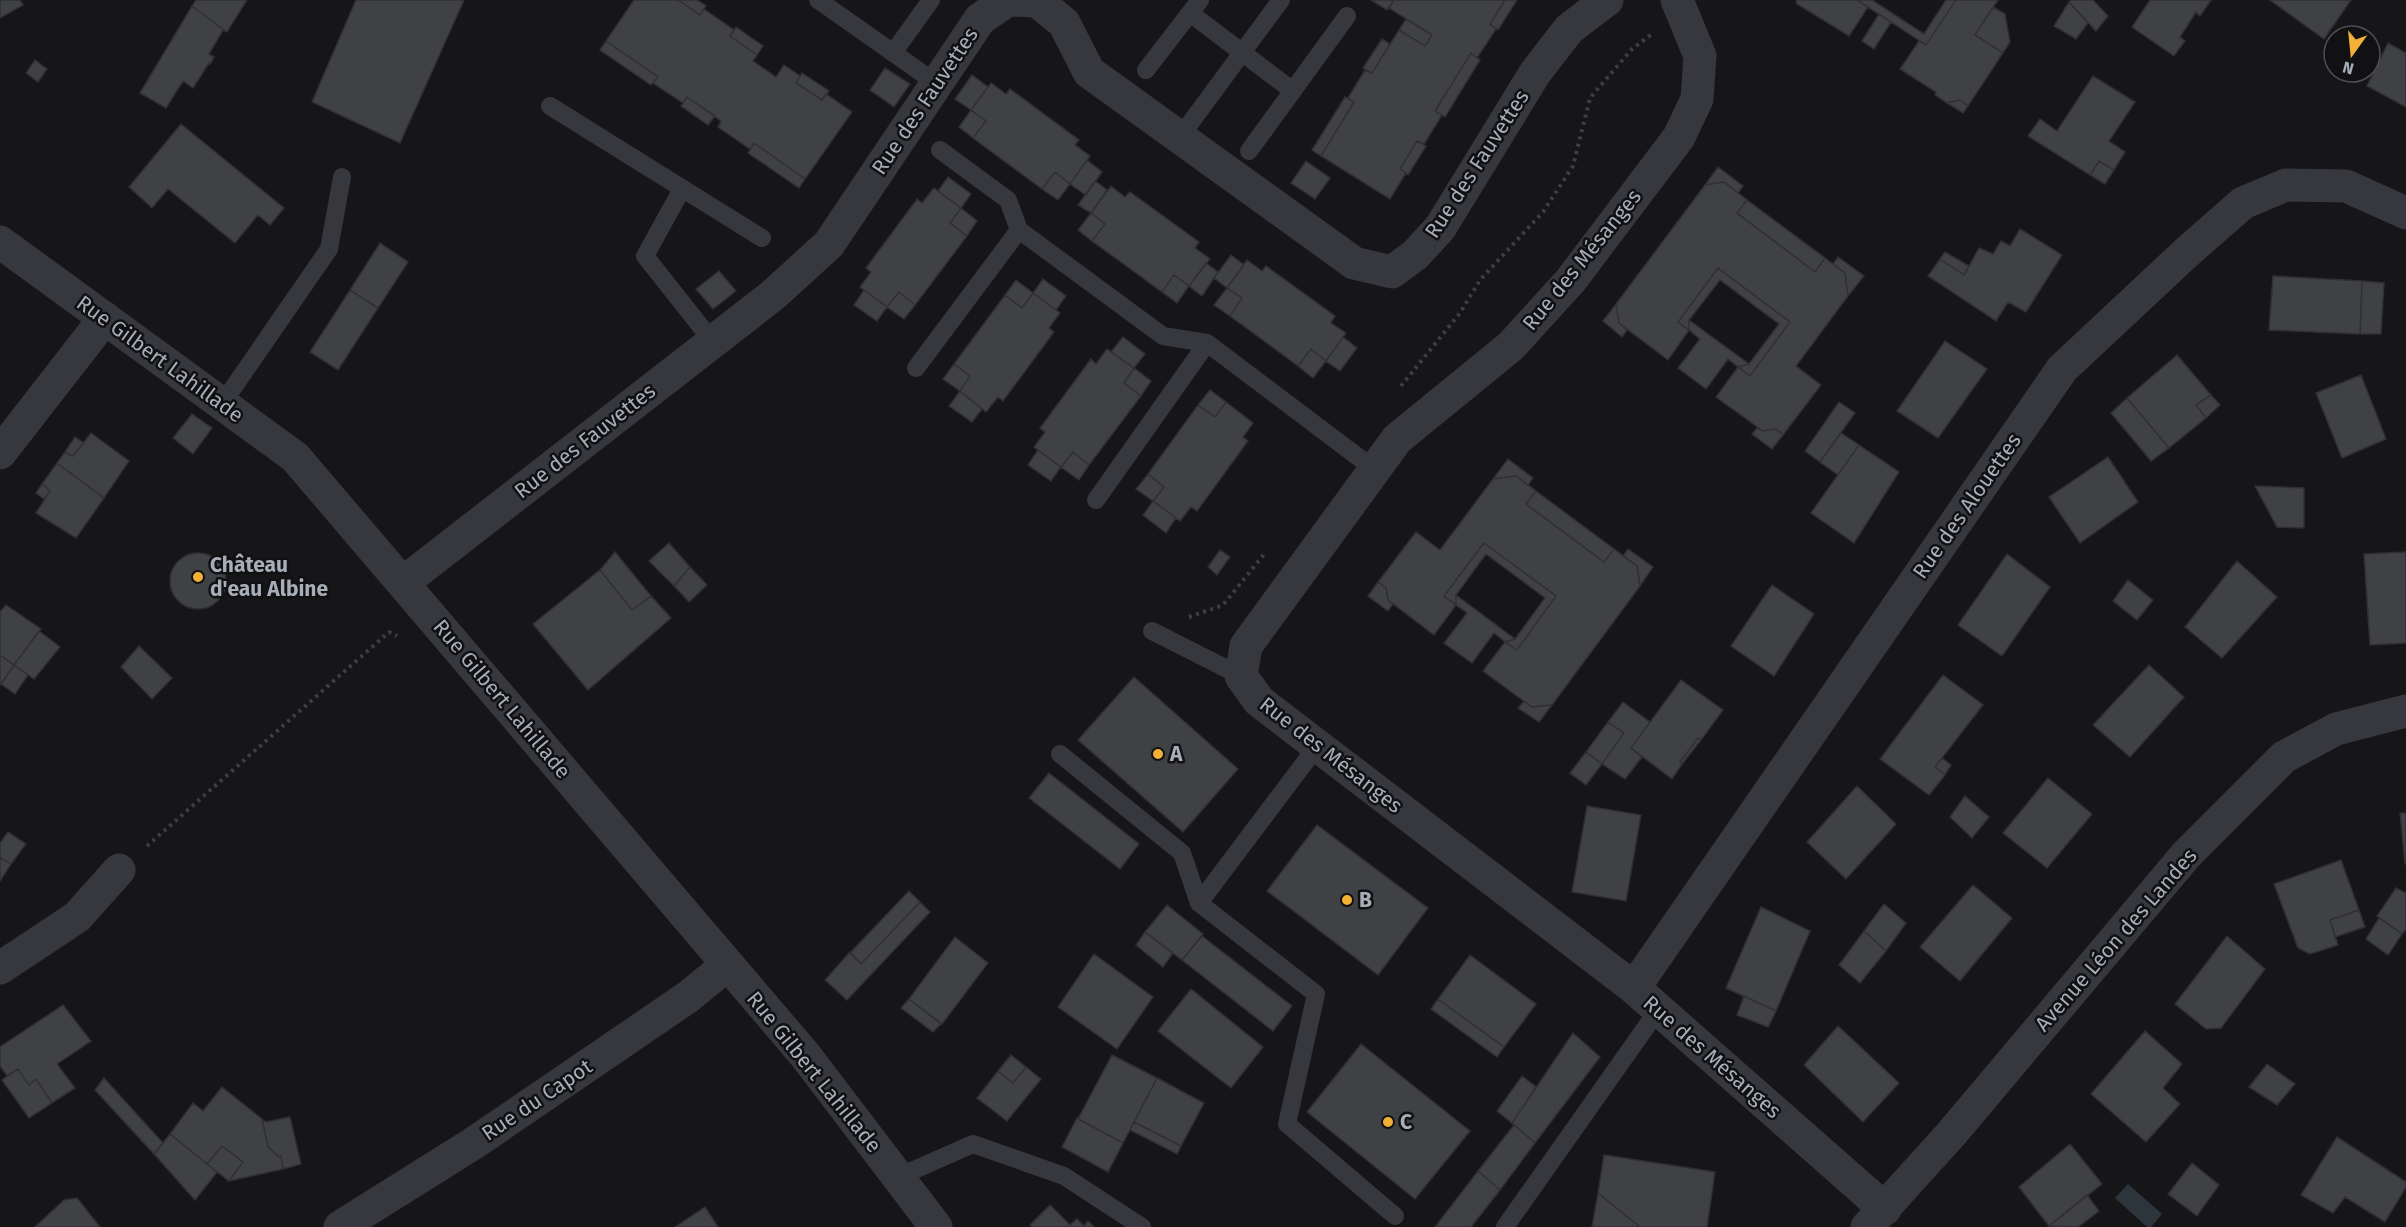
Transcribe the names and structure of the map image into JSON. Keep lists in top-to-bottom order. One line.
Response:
{"streets":{"street":["Rue des Fauvettes","Rue des Mésanges","Rue Gilbert Lahillade","Rue des Alouettes","Avenue Léon des Landes","Rue du Capot"]},"crossings":[["Rue des Fauvettes","Rue Gilbert Lahillade"],["Rue des Mésanges","Rue des Alouettes"],["Rue des Mésanges","Avenue Léon des Landes"],["Rue Gilbert Lahillade","Rue du Capot"]],"places":["Château d'eau Albine","A","B","C"],"north":"bottom"}
